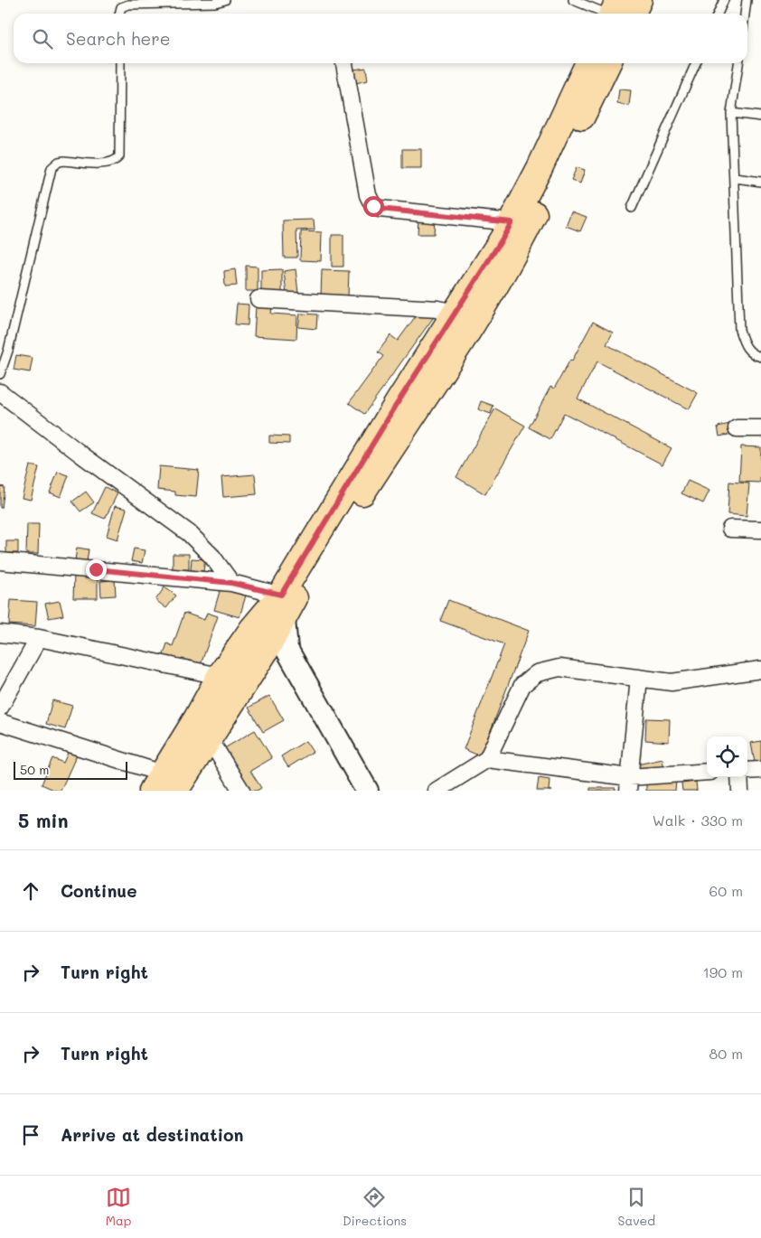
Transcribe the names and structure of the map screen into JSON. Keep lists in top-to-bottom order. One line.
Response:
{"scale_bar":"50 m","page":{"search":"Search here","scale":"50 m","heading":["5 min","Walk · 330 m"],"list":[["Continue","60 m"],["Turn right","190 m"],["Turn right","80 m"],"Arrive at destination"],"nav":["Map","Directions","Saved"]}}
